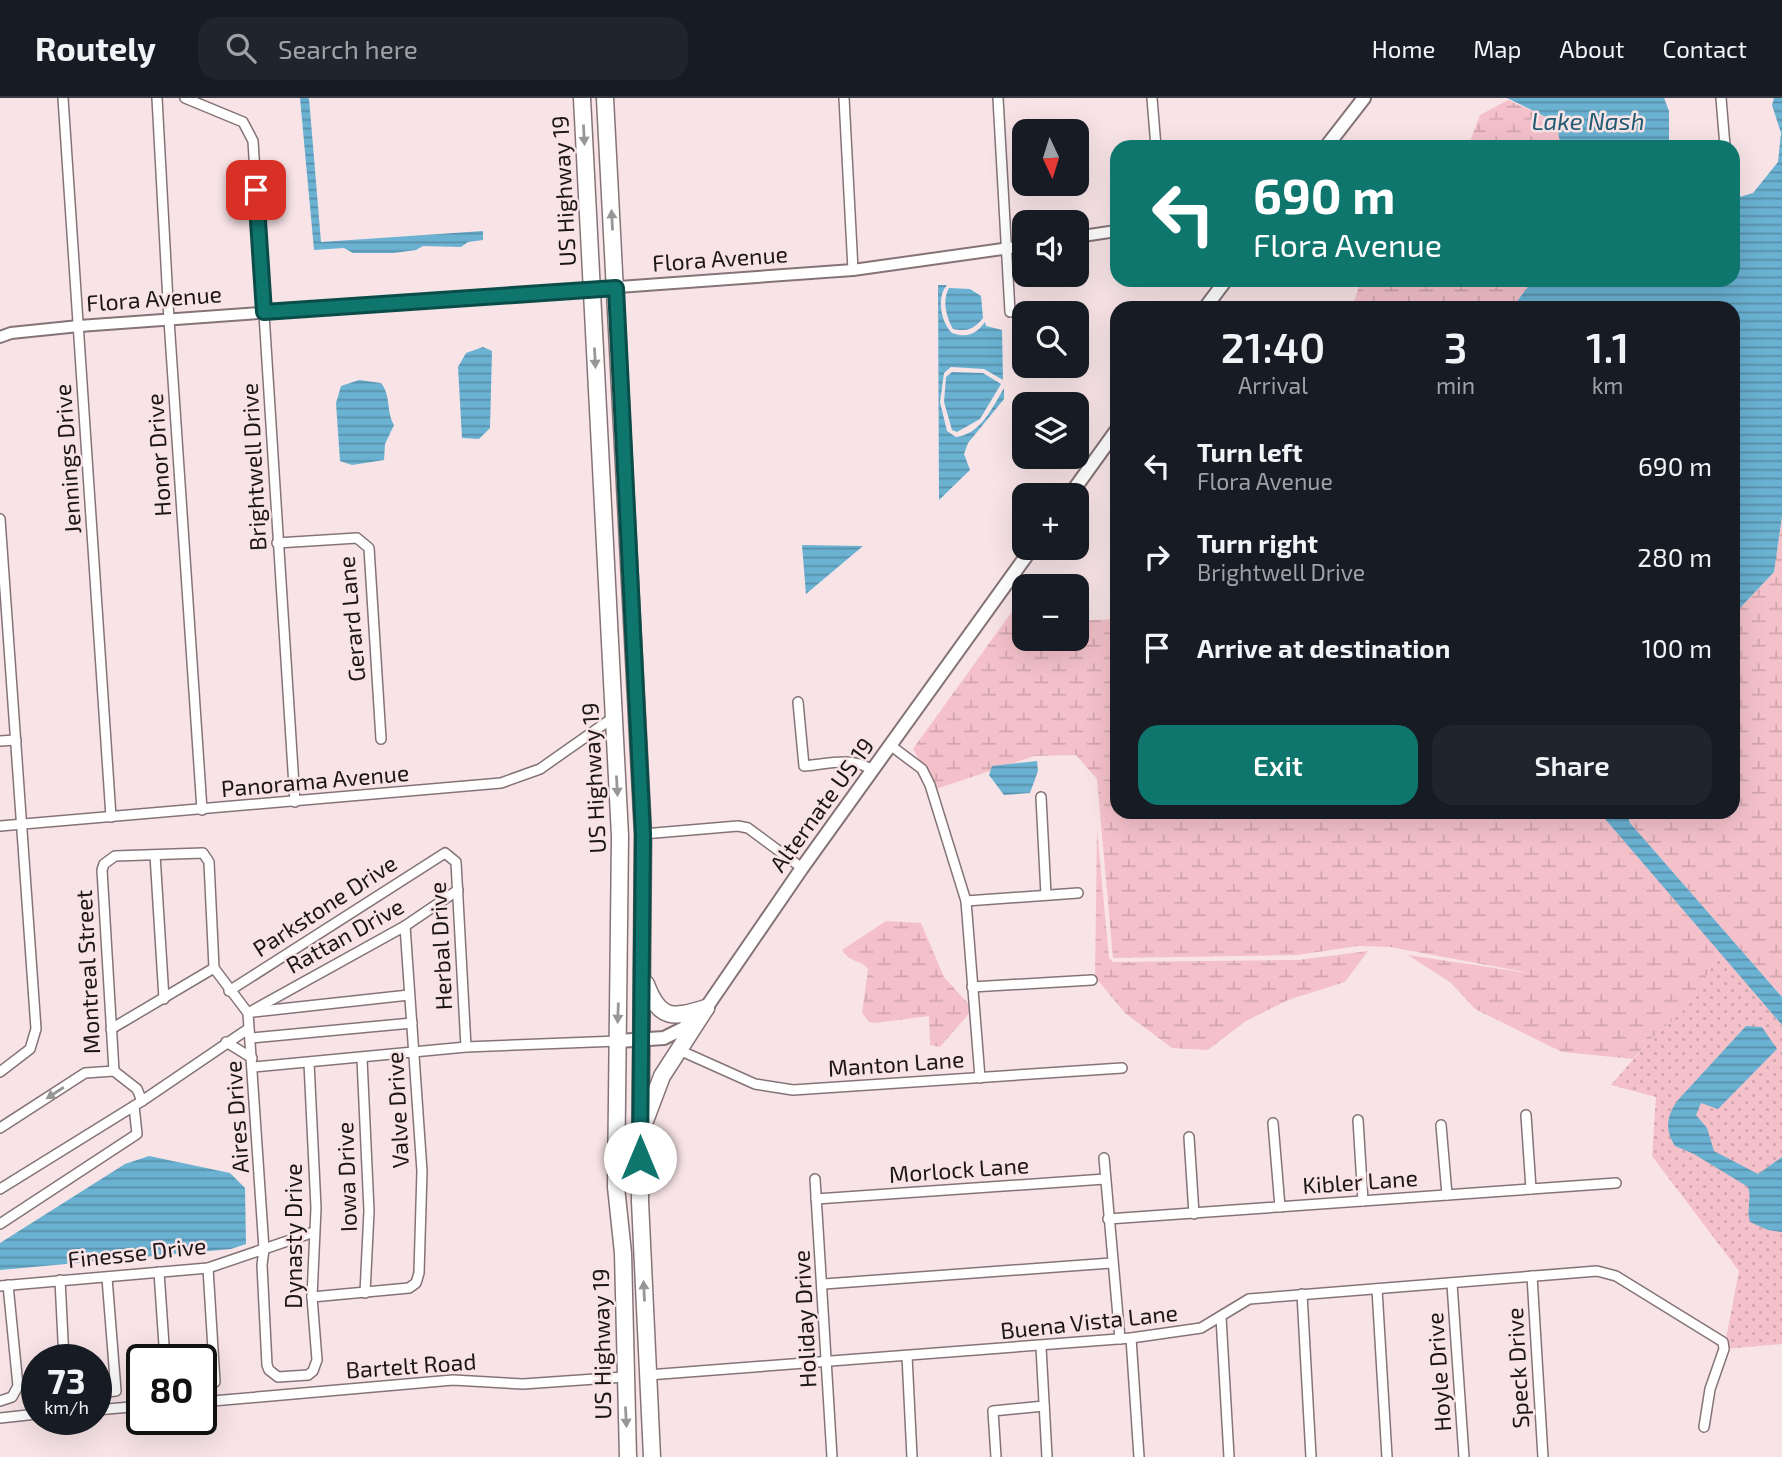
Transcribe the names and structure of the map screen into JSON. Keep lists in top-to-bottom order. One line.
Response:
{"streets":{"highway":["US Highway 19"],"main road":["Alternate US 19"],"street":["Flora Avenue","Honor Drive","Jennings Drive","Brightwell Drive","Gerard Lane","Panorama Avenue","Parkstone Drive","Rattan Drive","Herbal Drive","Montreal Street","Manton Lane","Valve Drive","Aires Drive","Morlock Lane","Iowa Drive","Kibler Lane","Dynasty Drive","Finesse Drive","Holiday Drive","Buena Vista Lane","Bartelt Road","Speck Drive","Hoyle Drive"]},"crossings":[["US Highway 19","Flora Avenue"],["US Highway 19","Panorama Avenue"],["US Highway 19","Alternate US 19"],["US Highway 19","Buena Vista Lane"],["US Highway 19","Bartelt Road"],["Flora Avenue","Honor Drive"],["Flora Avenue","Jennings Drive"],["Flora Avenue","Brightwell Drive"],["Honor Drive","Panorama Avenue"],["Jennings Drive","Panorama Avenue"],["Brightwell Drive","Gerard Lane"],["Brightwell Drive","Panorama Avenue"],["Parkstone Drive","Herbal Drive"],["Rattan Drive","Herbal Drive"],["Rattan Drive","Valve Drive"],["Rattan Drive","Aires Drive"],["Valve Drive","Iowa Drive"],["Aires Drive","Dynasty Drive"],["Aires Drive","Finesse Drive"],["Morlock Lane","Holiday Drive"],["Dynasty Drive","Finesse Drive"],["Holiday Drive","Buena Vista Lane"],["Buena Vista Lane","Speck Drive"],["Buena Vista Lane","Hoyle Drive"]],"water":["Lake Nash"],"north":"bottom","page":{"header":"Routely","search":"Search here","nav":["Home","Map","About","Contact"],"map_buttons":["+","−"],"turn":["690 m","Flora Avenue"],"eta":["21:40","Arrival","3","min","1.1","km"],"list":[{"name":"Turn left","note":"Flora Avenue","value":"690 m"},{"name":"Turn right","note":"Brightwell Drive","value":"280 m"},{"name":"Arrive at destination","value":"100 m"}],"buttons":["Exit","Share"],"speed":"73 km/h","limit":"80"}}
